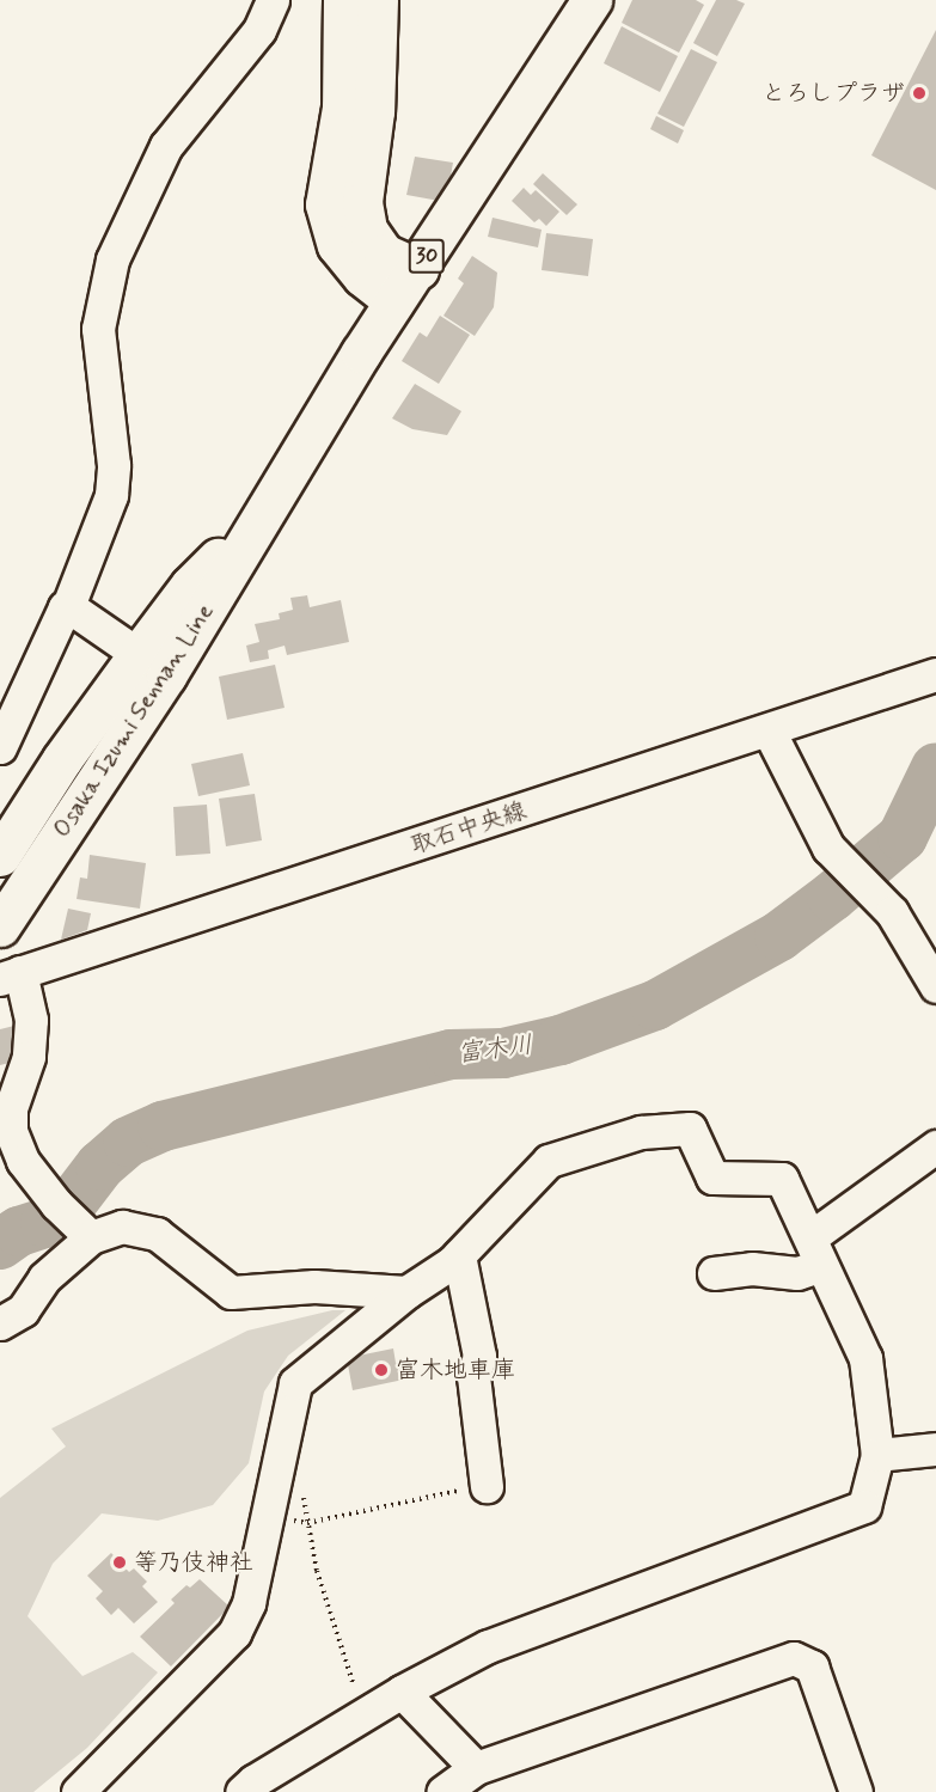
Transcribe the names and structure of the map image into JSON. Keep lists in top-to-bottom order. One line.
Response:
{"streets":{"main road":["30","Osaka Izumi Sennan Line"],"street":["取石中央線"]},"crossings":[["30","Osaka Izumi Sennan Line"]],"water":["富木川"],"places":["とろしプラザ","富木地車庫","等乃伎神社"]}
